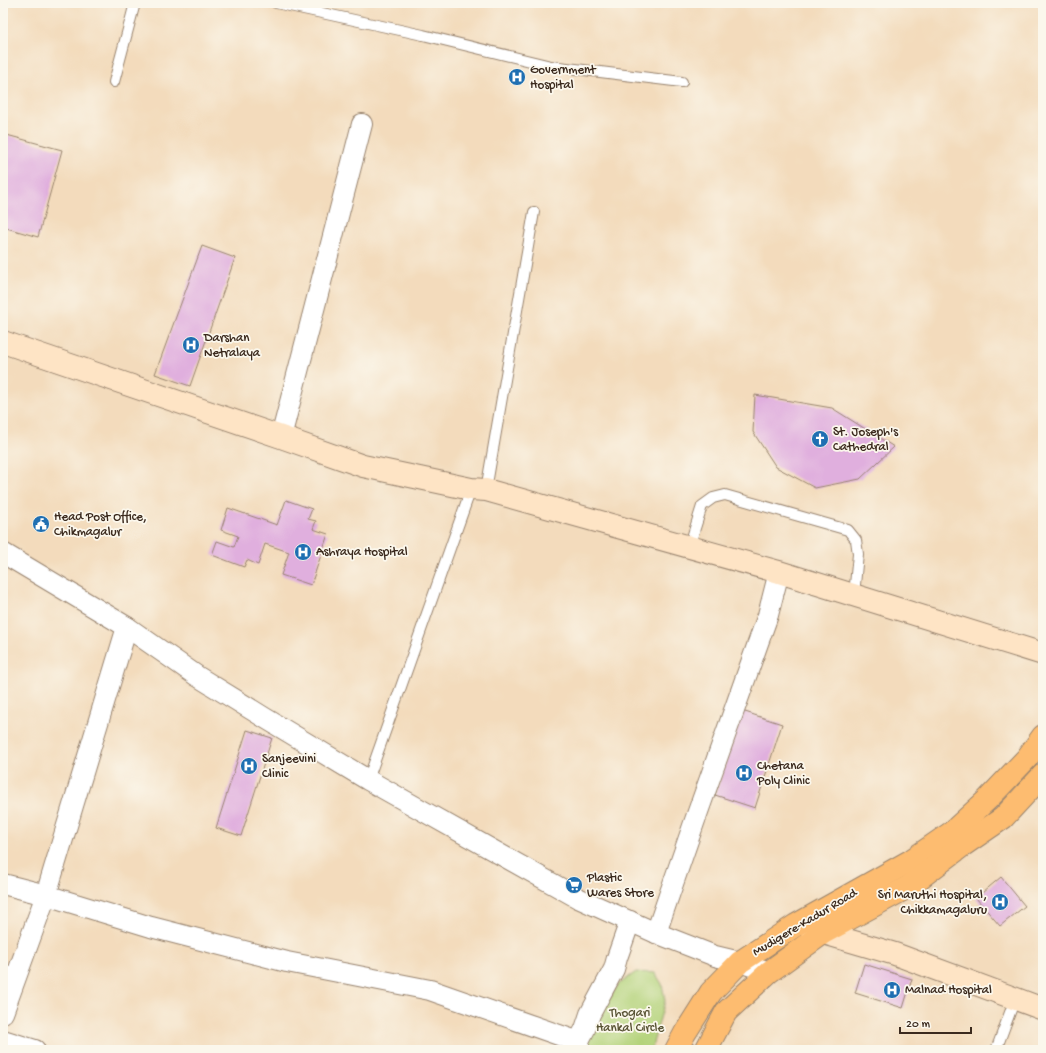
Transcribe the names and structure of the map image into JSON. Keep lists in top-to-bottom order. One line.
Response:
{"streets":{"highway":["Mudigere-Kadur Road"]},"parks":["Thogari Hankal Circle"],"places":{"hospital":["Government Hospital","Darshan Netralaya","Ashraya Hospital","Sanjeevini Clinic","Chetana Poly Clinic","Sri Maruthi Hospital, Chikkamagaluru","Malnad Hospital"],"church":["St. Joseph's Cathedral"],"public building":["Head Post Office, Chikmagalur"],"supermarket":["Plastic Wares Store"]},"scale_bar":"20 m"}
